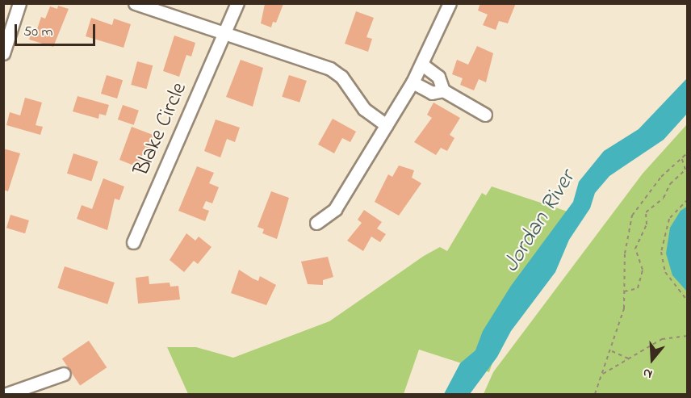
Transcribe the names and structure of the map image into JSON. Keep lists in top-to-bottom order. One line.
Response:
{"streets":{"street":["Blake Circle"]},"water":["Jordan River"],"scale_bar":"50 m","north":"bottom"}
